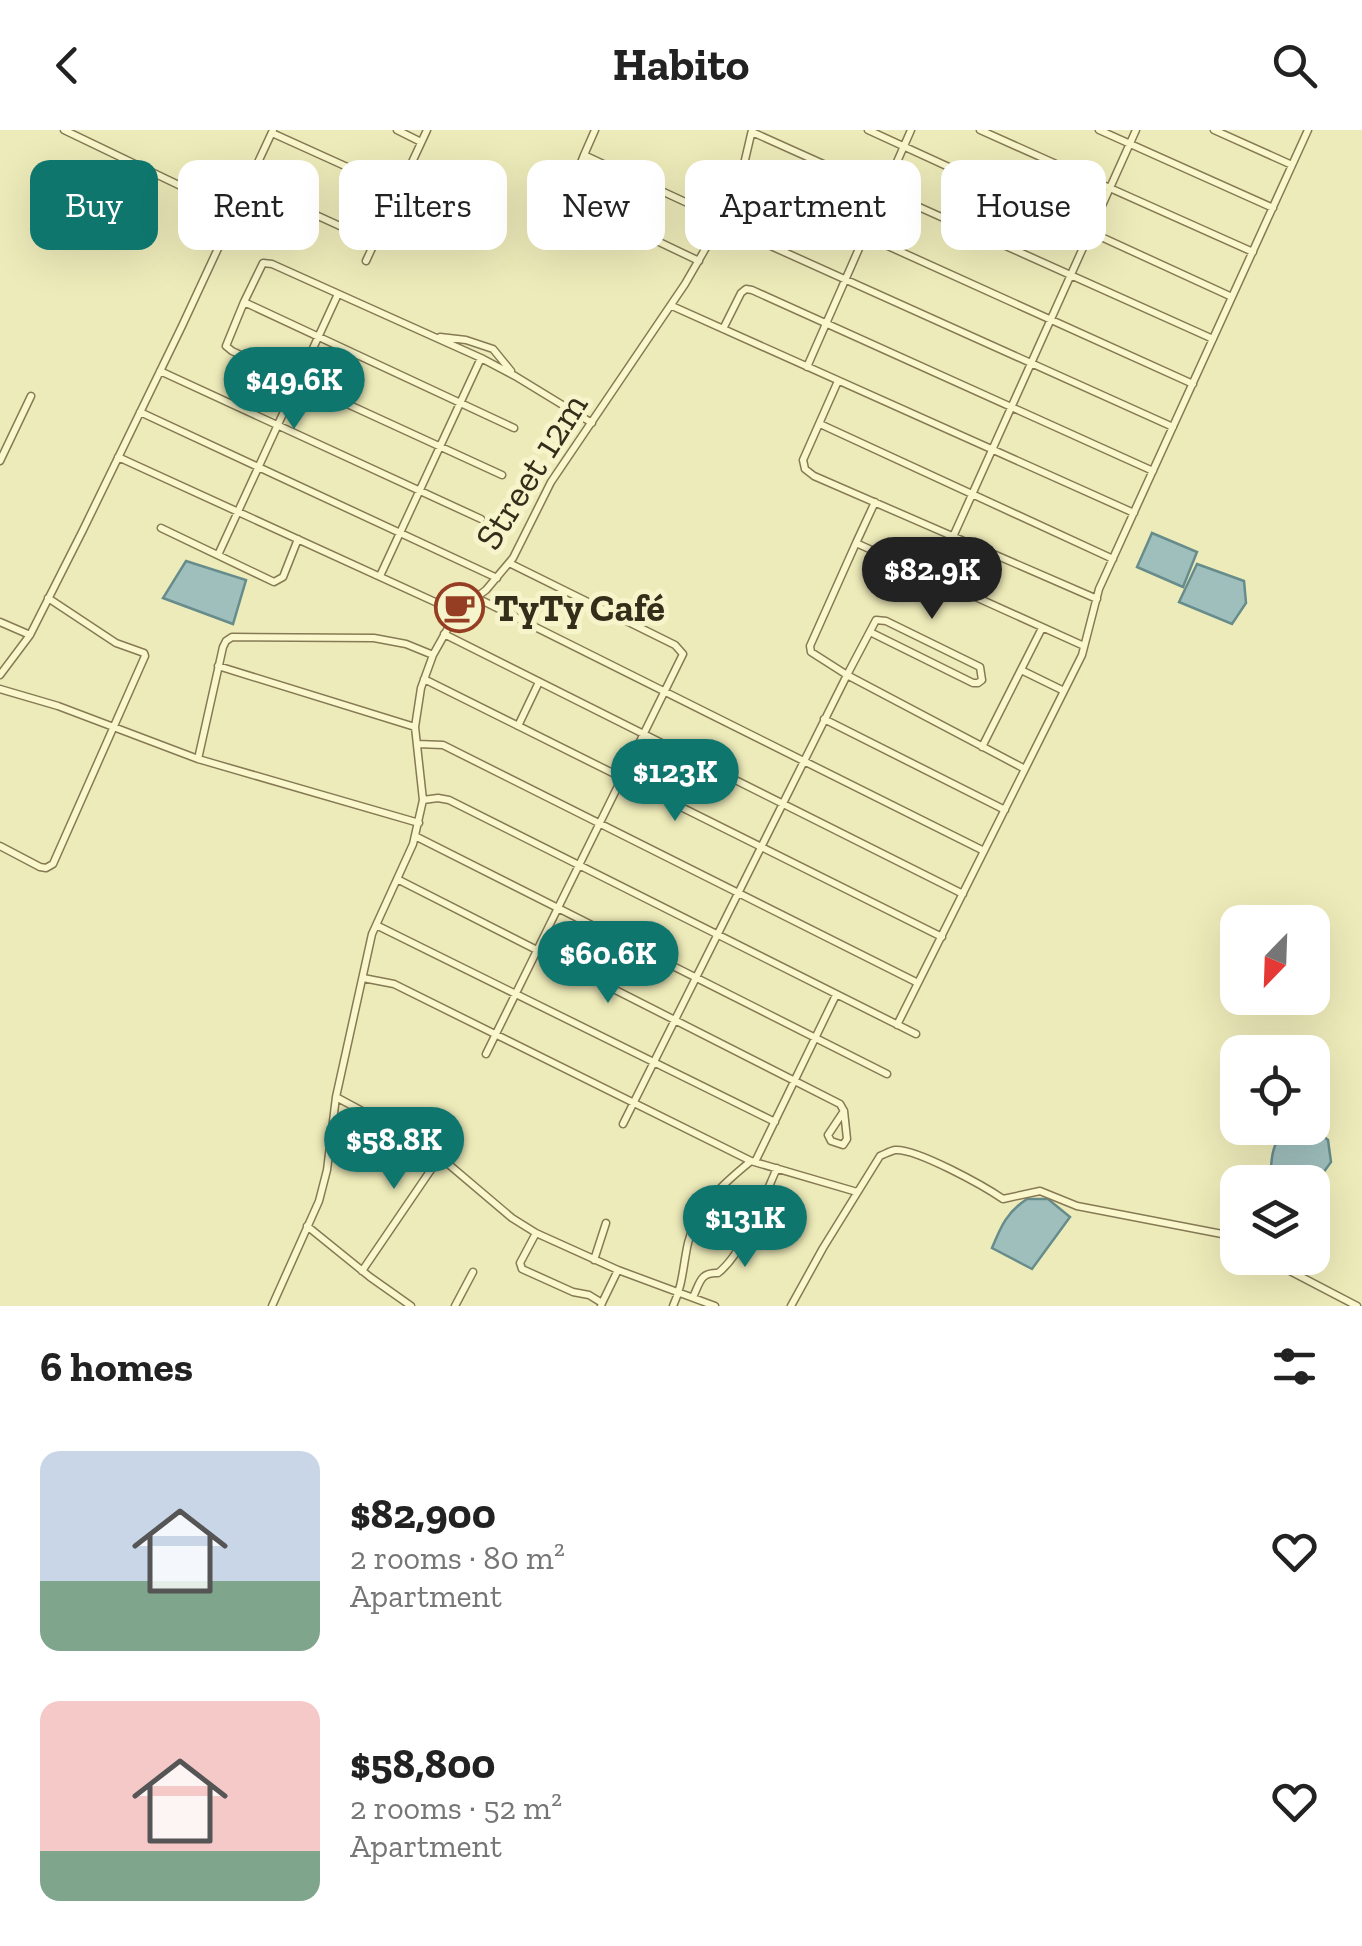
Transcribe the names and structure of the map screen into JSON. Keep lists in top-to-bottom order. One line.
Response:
{"streets":{"street":["Street 12m"]},"places":{"cafe":["TyTy Café"]},"north":"bottom left","page":{"header":"Habito","chip":["Buy","Rent","Filters","New","Apartment","House"],"price":["$49.6K","$82.9K","$123K","$60.6K","$58.8K","$131K"],"heading":"6 homes","list":[{"name":"$82,900","note":"2 rooms · 80 m² · Apartment"},{"name":"$58,800","note":"2 rooms · 52 m² · Apartment"}]}}
